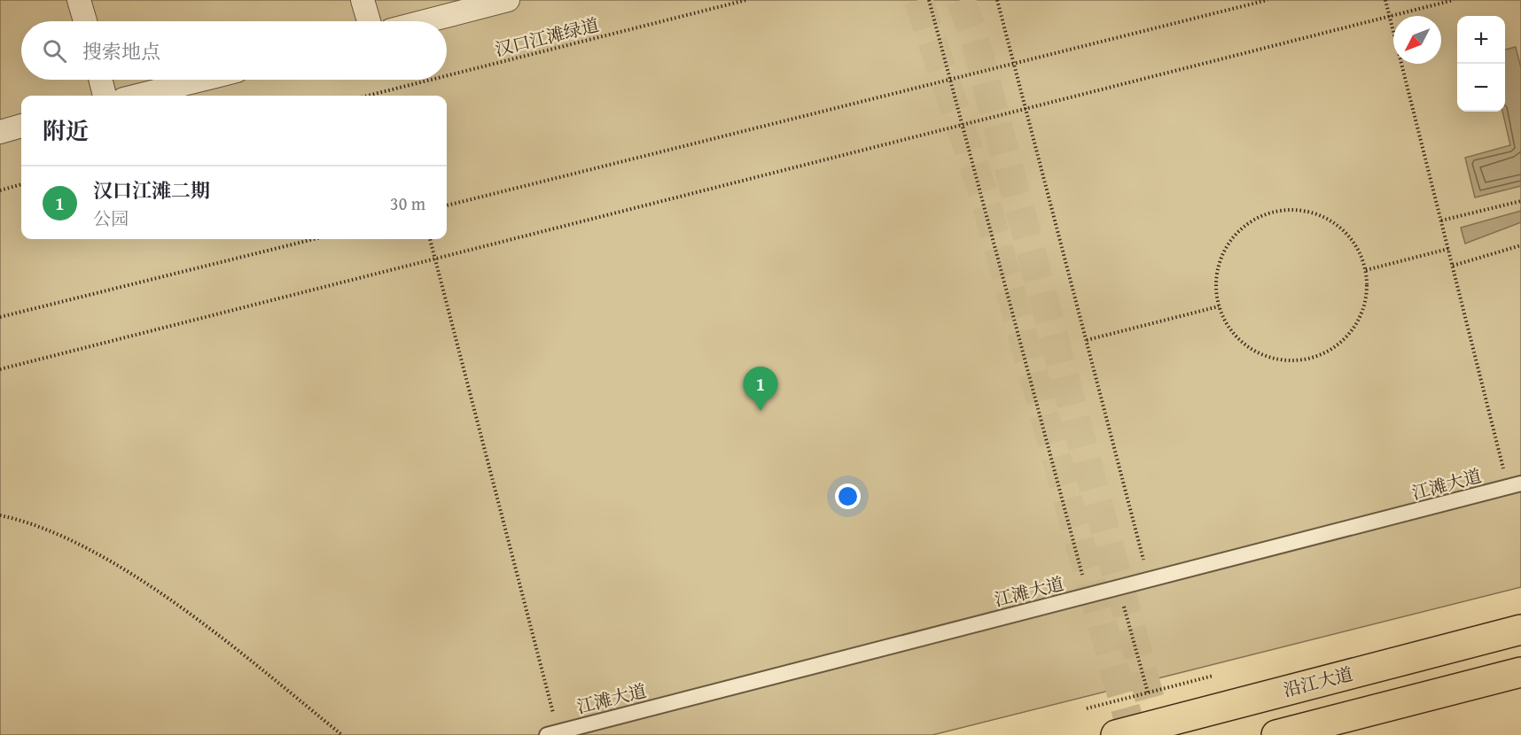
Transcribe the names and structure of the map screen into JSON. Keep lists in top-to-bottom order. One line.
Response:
{"streets":{"main road":["沿江大道"],"lane":["江滩大道"],"path":["汉口江滩绿道"]},"north":"bottom left","page":{"map_buttons":["+","−"],"search":"搜索地点","heading":"附近","list":[{"mark":"1","name":"汉口江滩二期","note":"公园","value":"30 m"}],"pins":"1"}}
